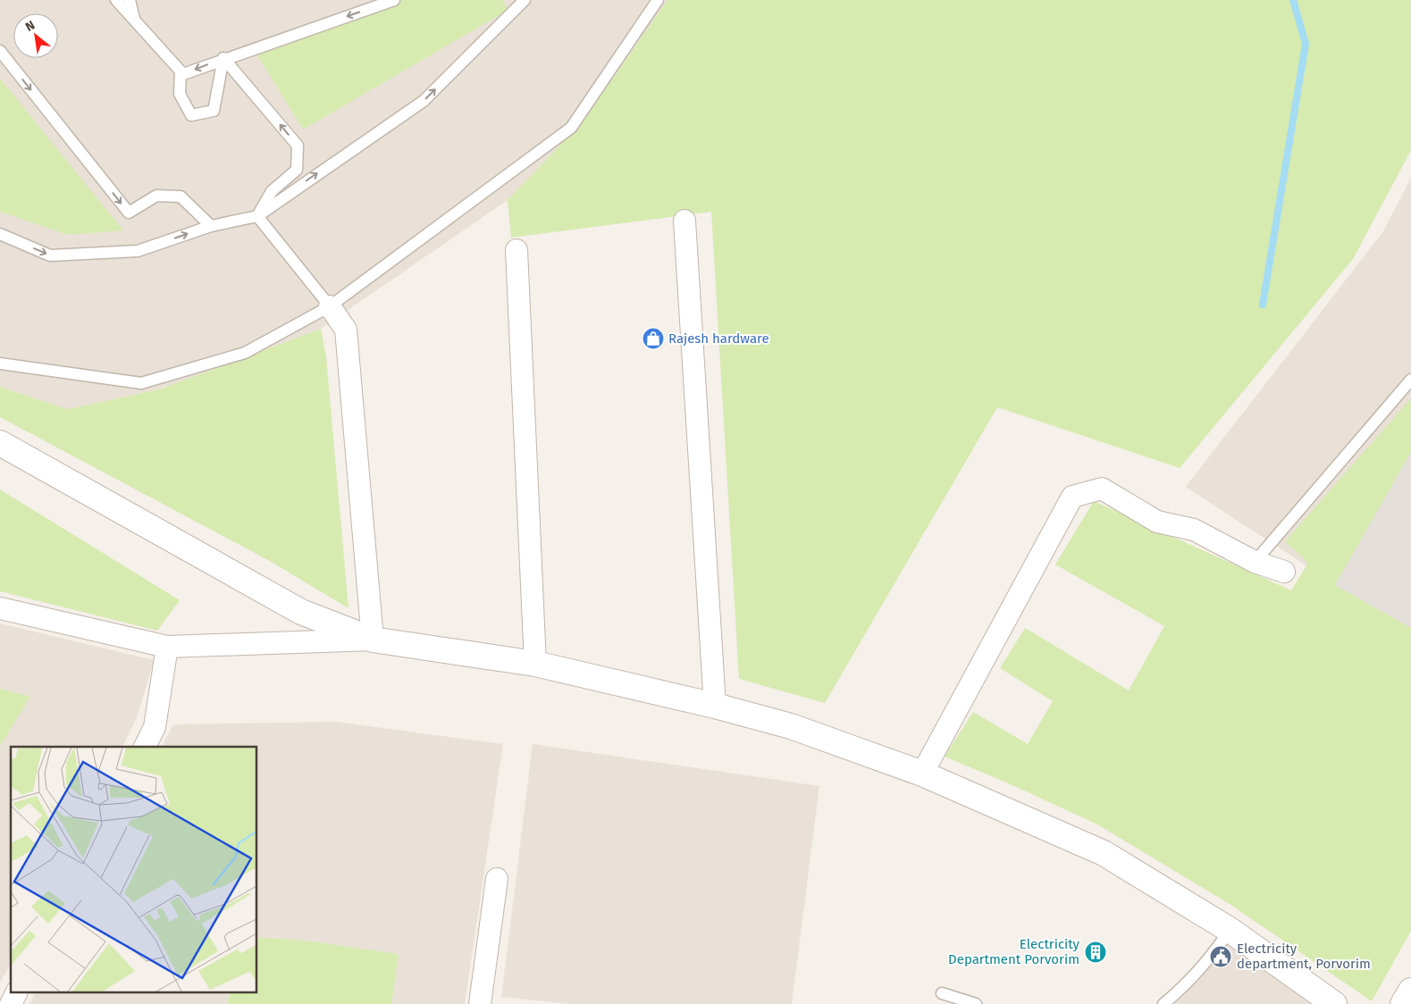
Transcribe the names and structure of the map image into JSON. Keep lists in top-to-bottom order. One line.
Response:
{"places":{"shop":["Rajesh hardware"],"building":["Electricity Department Porvorim"],"public building":["Electricity department, Porvorim"]},"north":"top left"}
